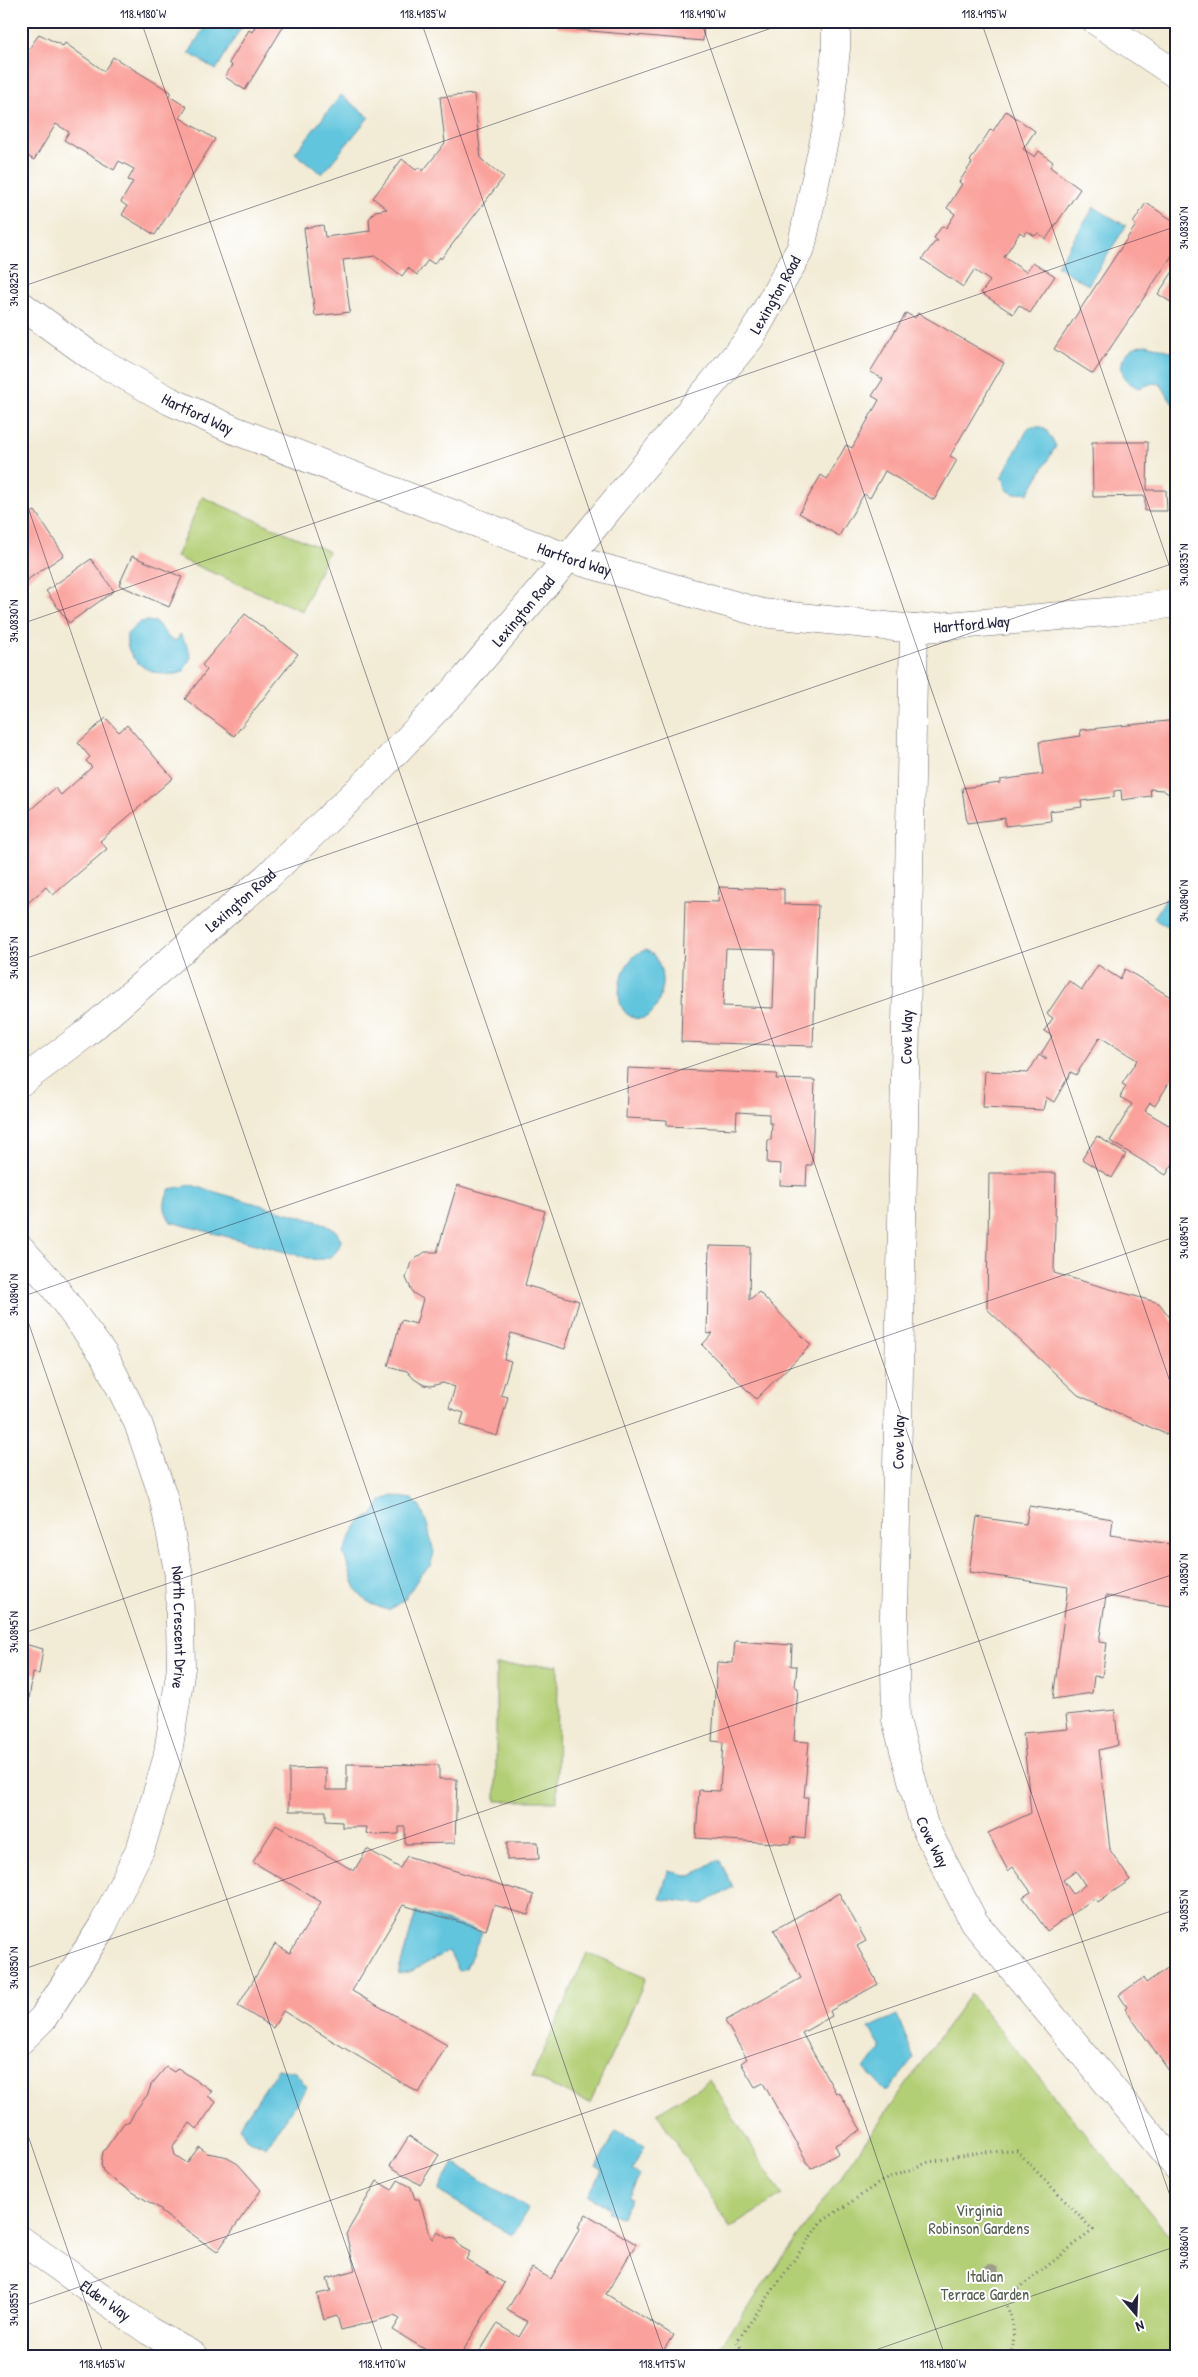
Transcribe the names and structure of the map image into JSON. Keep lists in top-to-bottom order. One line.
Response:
{"streets":{"street":["Lexington Road","Hartford Way","Cove Way","North Crescent Drive","Elden Way"]},"crossings":[["Lexington Road","Hartford Way"],["Hartford Way","Cove Way"]],"parks":["Virginia Robinson Gardens","Italian Terrace Garden"],"north":"bottom","coordinates":["118.4180°W","118.4185°W","118.4190°W","118.4195°W","34.0830°N","34.0825°N","34.0835°N","34.0840°N","34.0845°N","34.0850°N","34.0855°N","34.0860°N","118.4165°W","118.4170°W","118.4175°W"]}
